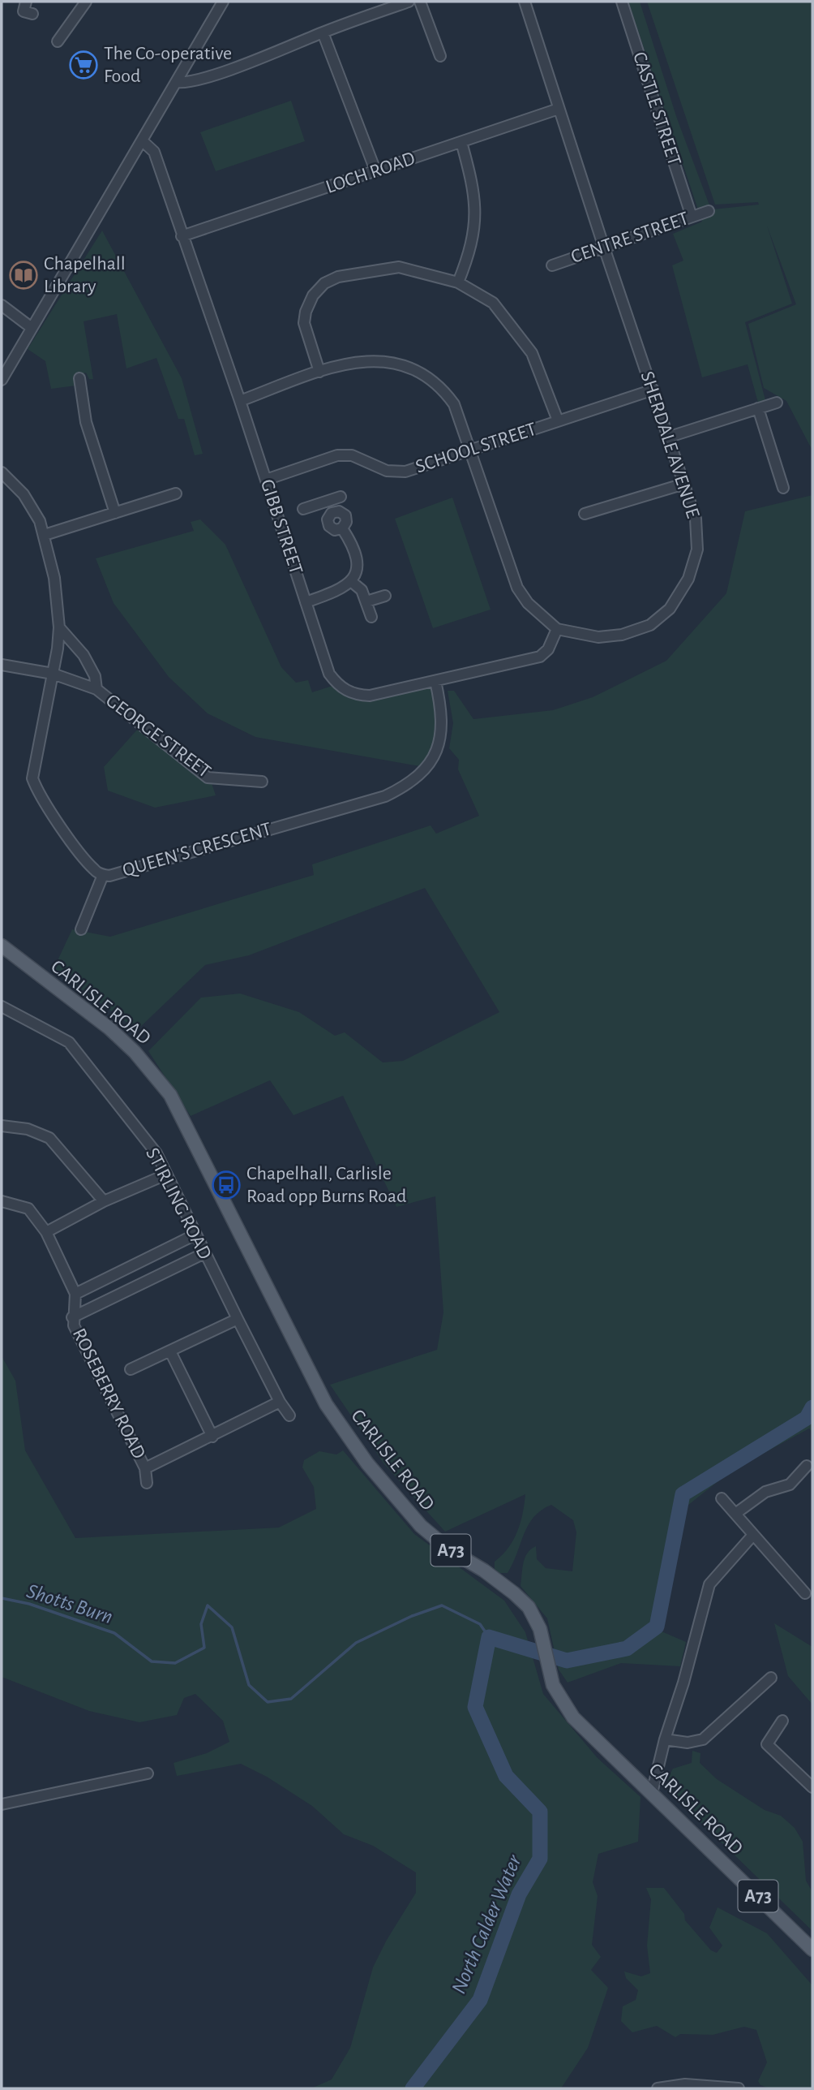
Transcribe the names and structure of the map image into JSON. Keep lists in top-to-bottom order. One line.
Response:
{"streets":{"main road":["CARLISLE ROAD","A73"],"street":["CASTLE STREET","LOCH ROAD","CENTRE STREET","SHERDALE AVENUE","SCHOOL STREET","GIBB STREET","GEORGE STREET","QUEEN'S CRESCENT","STIRLING ROAD","ROSEBERRY ROAD"]},"crossings":[["CASTLE STREET","CENTRE STREET"],["LOCH ROAD","SHERDALE AVENUE"],["LOCH ROAD","GIBB STREET"],["CENTRE STREET","SHERDALE AVENUE"],["SHERDALE AVENUE","SCHOOL STREET"],["SHERDALE AVENUE","GIBB STREET"],["SCHOOL STREET","GIBB STREET"],["GIBB STREET","QUEEN'S CRESCENT"],["GEORGE STREET","QUEEN'S CRESCENT"]],"water":["Shotts Burn","North Calder Water"],"places":{"supermarket":["The Co-operative Food"],"library":["Chapelhall Library"],"bus stop":["Chapelhall, Carlisle Road opp Burns Road"]}}
